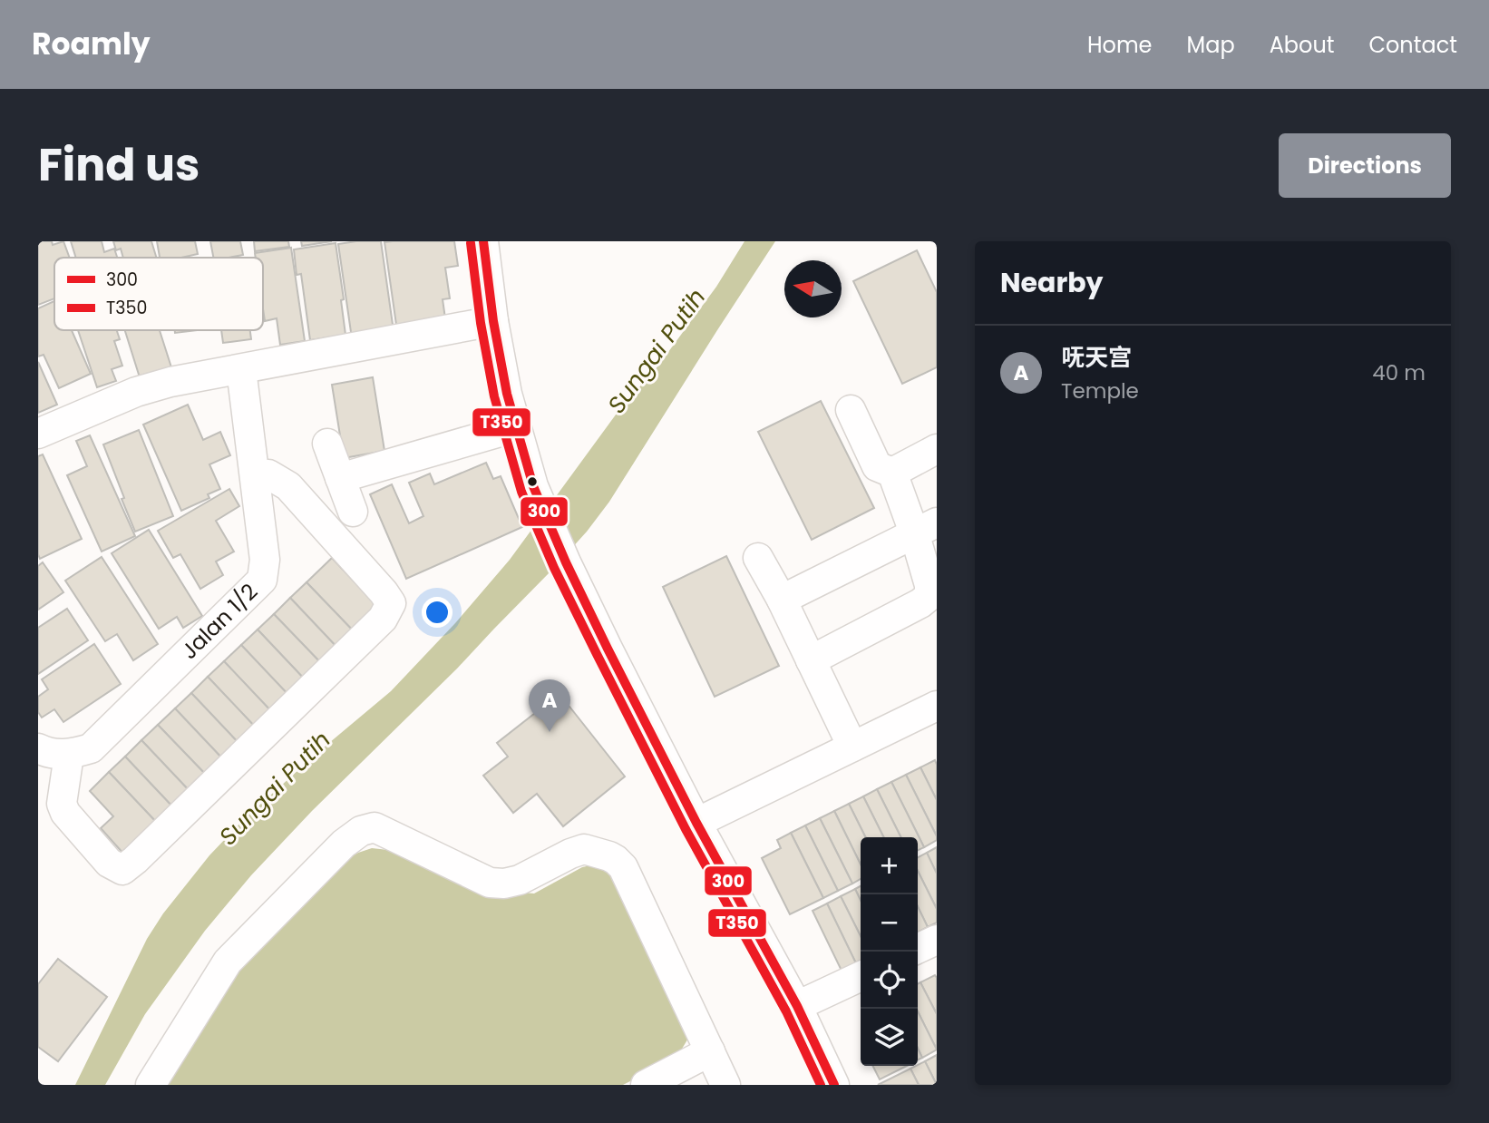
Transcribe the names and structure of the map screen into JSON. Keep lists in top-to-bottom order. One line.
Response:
{"streets":{"street":["Jalan 1/2"]},"water":["Sungai Putih"],"lines":["transit line 300","transit line T350"],"legend":["300","T350"],"north":"left","page":{"header":"Roamly","nav":["Home","Map","About","Contact"],"title":"Find us","buttons":"Directions","heading":"Nearby","list":[{"mark":"A","name":"呒天宫","note":"Temple","value":"40 m"}],"pins":"A","map_buttons":["+","−"]}}
